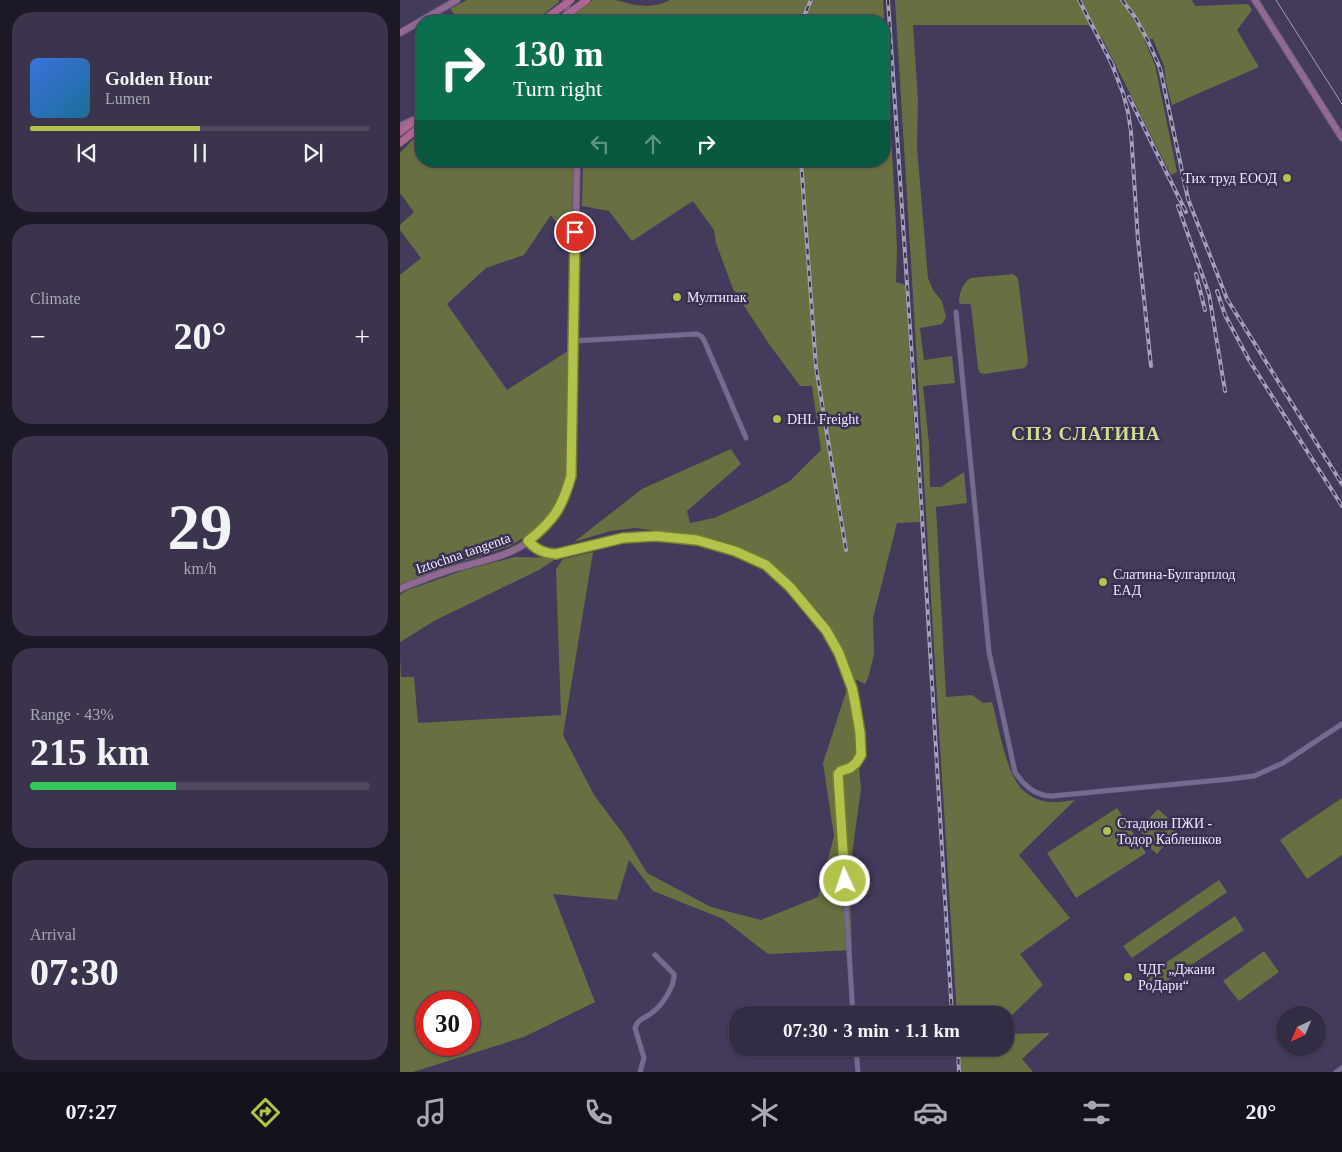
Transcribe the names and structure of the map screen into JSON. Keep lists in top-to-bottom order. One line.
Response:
{"streets":{"street":["Iztochna tangenta"]},"districts":["СПЗ СЛАТИНА"],"places":["Тих труд ЕООД","Мултипак","DHL Freight","Слатина-Булгарплод ЕАД","Стадион ПЖИ - Тодор Каблешков","ЧДГ „Джани РоДари“"],"north":"bottom left","page":{"turn":["130 m","Turn right"],"song":["Golden Hour","Lumen"],"tile":["Climate",["29","km/h"],["Range · 43%","215 km"],["Arrival","07:30"]],"heat":["−","20°","+"],"limit":"30","trip":"07:30 · 3 min · 1.1 km","tabs":["07:27","20°"]}}
